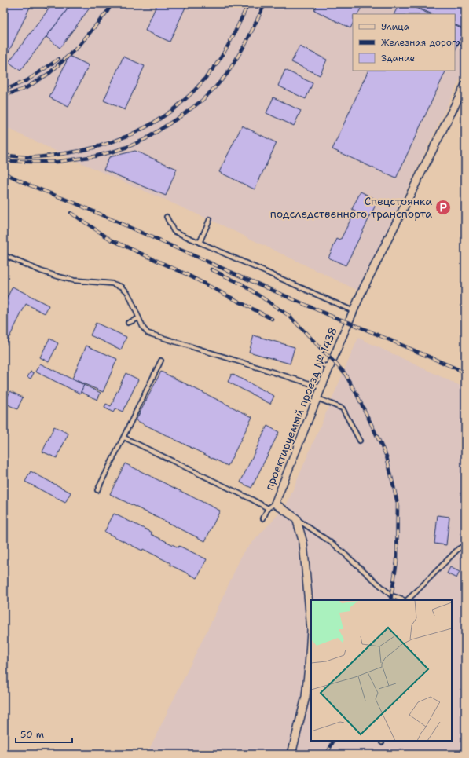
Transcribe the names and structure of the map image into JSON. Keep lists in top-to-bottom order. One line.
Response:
{"streets":{"street":["проектируемый проезд № 1438"]},"places":{"parking":["Спецстоянка подследственного транспорта"]},"legend":["Улица","Железная дорога","Здание"],"scale_bar":"50 m"}
